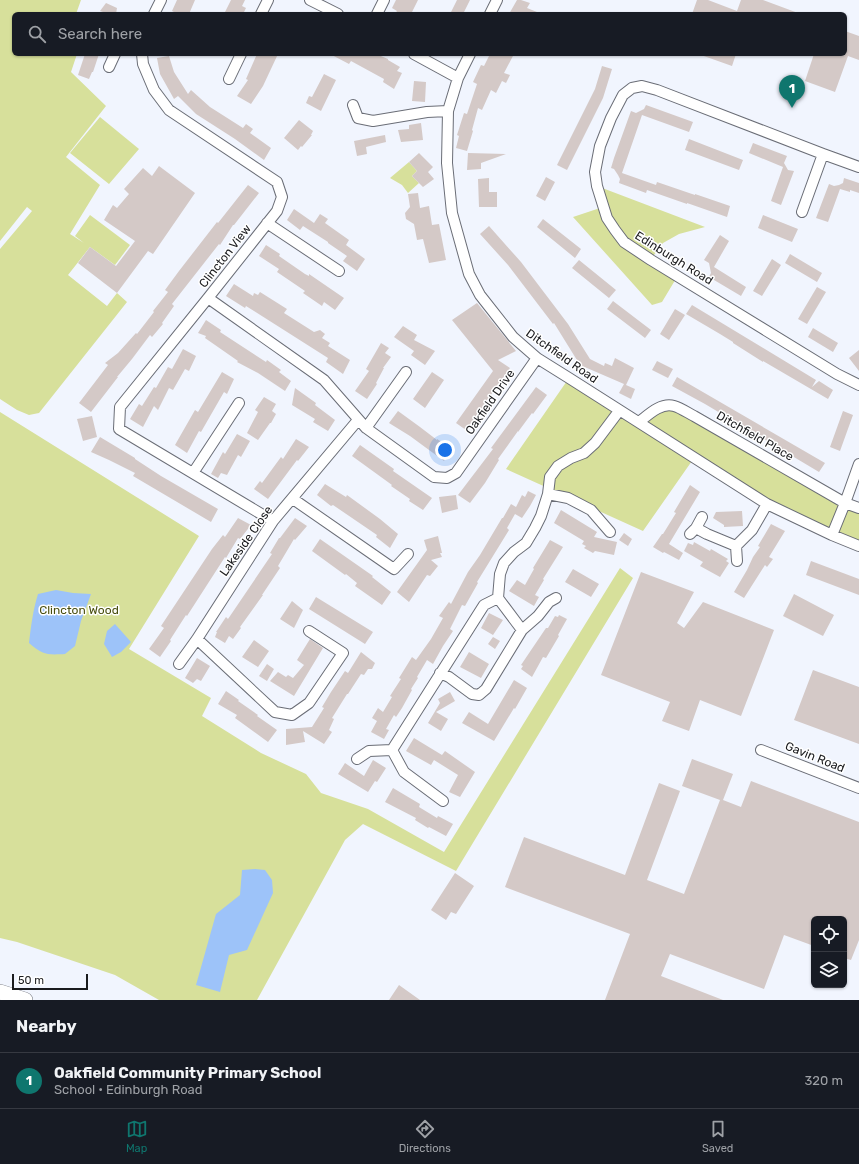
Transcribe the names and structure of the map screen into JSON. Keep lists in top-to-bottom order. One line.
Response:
{"streets":{"street":["Clincton View","Edinburgh Road","Ditchfield Road","Oakfield Drive","Ditchfield Place","Lakeside Close","Gavin Road"]},"crossings":[["Clincton View","Oakfield Drive"],["Clincton View","Lakeside Close"],["Ditchfield Road","Oakfield Drive"],["Ditchfield Road","Ditchfield Place"],["Oakfield Drive","Lakeside Close"]],"parks":["Clincton Wood"],"scale_bar":"50 m","page":{"search":"Search here","pins":"1","scale":"50 m","heading":"Nearby","list":[{"mark":"1","name":"Oakfield Community Primary School","note":"School · Edinburgh Road","value":"320 m"}],"nav":["Map","Directions","Saved"]}}
